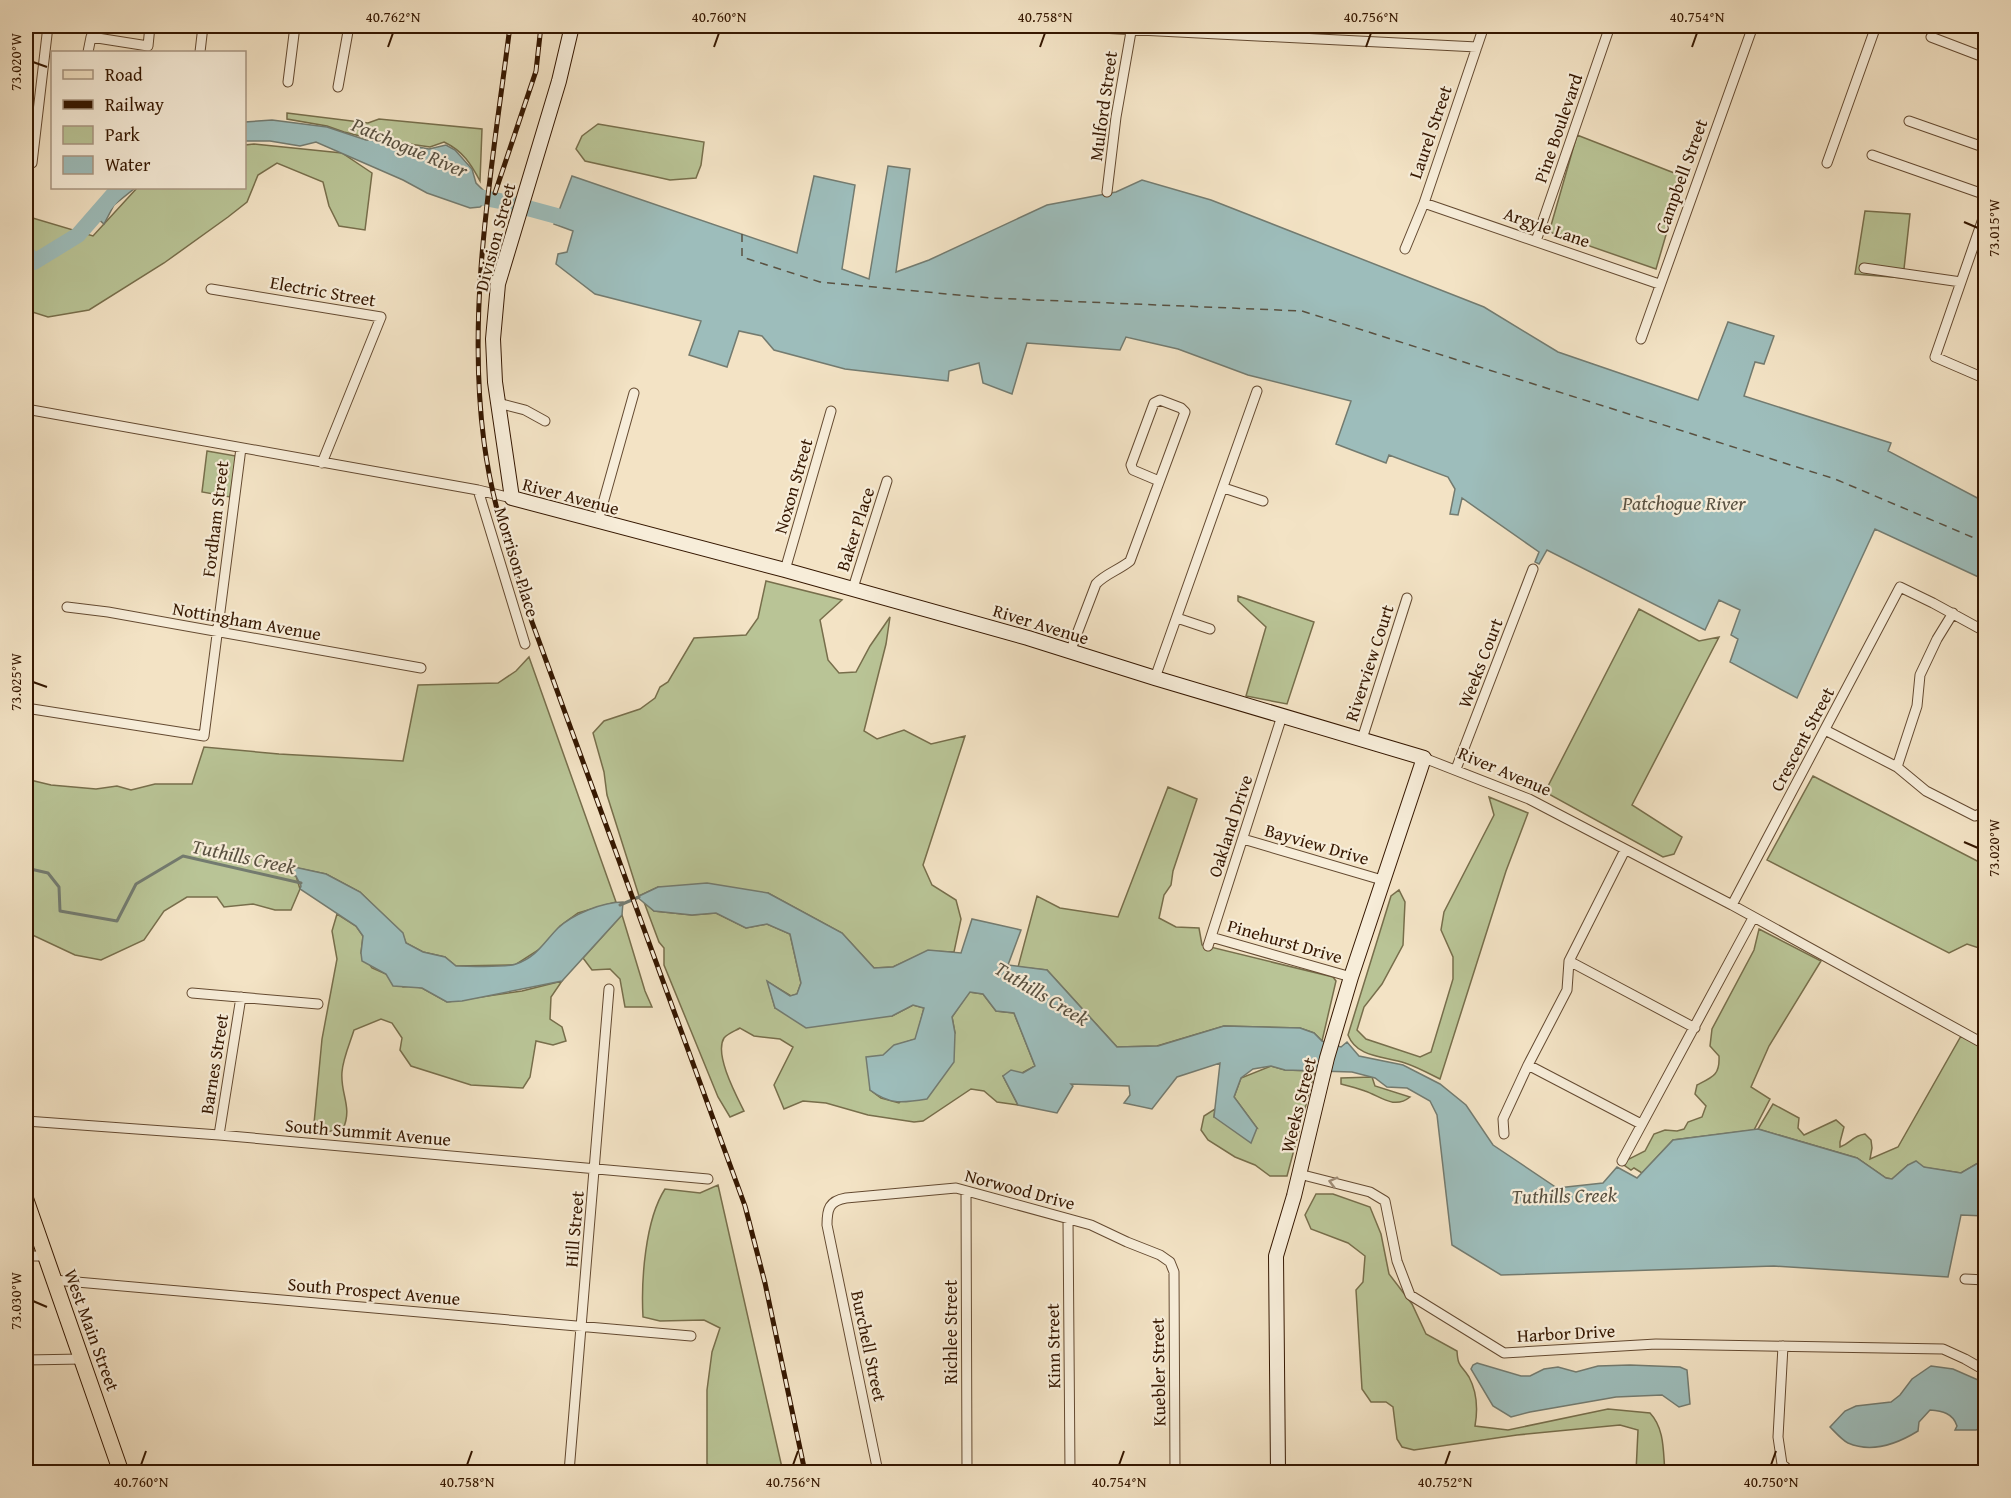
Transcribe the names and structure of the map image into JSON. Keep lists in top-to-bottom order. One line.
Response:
{"streets":{"main road":["Division Street","River Avenue","Weeks Street","West Main Street"],"street":["Mulford Street","Pine Boulevard","Laurel Street","Campbell Street","Argyle Lane","Electric Street","Noxon Street","Fordham Street","Baker Place","Morrison Place","Nottingham Avenue","Riverview Court","Weeks Court","Crescent Street","Oakland Drive","Bayview Drive","Pinehurst Drive","Barnes Street","South Summit Avenue","Norwood Drive","Hill Street","South Prospect Avenue","Richlee Street","Harbor Drive","Burchell Street","Kinn Street","Kuebler Street"]},"crossings":[["Pine Boulevard","Argyle Lane"],["Laurel Street","Argyle Lane"],["Campbell Street","Argyle Lane"],["Division Street","River Avenue"],["Electric Street","River Avenue"],["Noxon Street","River Avenue"],["River Avenue","Fordham Street"],["River Avenue","Baker Place"],["River Avenue","Morrison Place"],["River Avenue","Riverview Court"],["River Avenue","Weeks Court"],["River Avenue","Crescent Street"],["River Avenue","Oakland Drive"],["River Avenue","Weeks Street"],["Fordham Street","Nottingham Avenue"],["Oakland Drive","Bayview Drive"],["Oakland Drive","Pinehurst Drive"],["Bayview Drive","Weeks Street"],["Pinehurst Drive","Weeks Street"],["Barnes Street","South Summit Avenue"],["Weeks Street","Harbor Drive"],["South Summit Avenue","Hill Street"],["Norwood Drive","Richlee Street"],["Norwood Drive","Burchell Street"],["Norwood Drive","Kinn Street"],["Norwood Drive","Kuebler Street"],["Hill Street","South Prospect Avenue"],["South Prospect Avenue","West Main Street"]],"one_way":["Harbor Drive"],"water":["Patchogue River","Tuthills Creek"],"legend":["Road","Railway","Park","Water"],"coordinates":["40.762°N","40.760°N","40.758°N","40.756°N","40.754°N","73.020°W","73.015°W","73.025°W","73.030°W","40.752°N","40.750°N"]}
